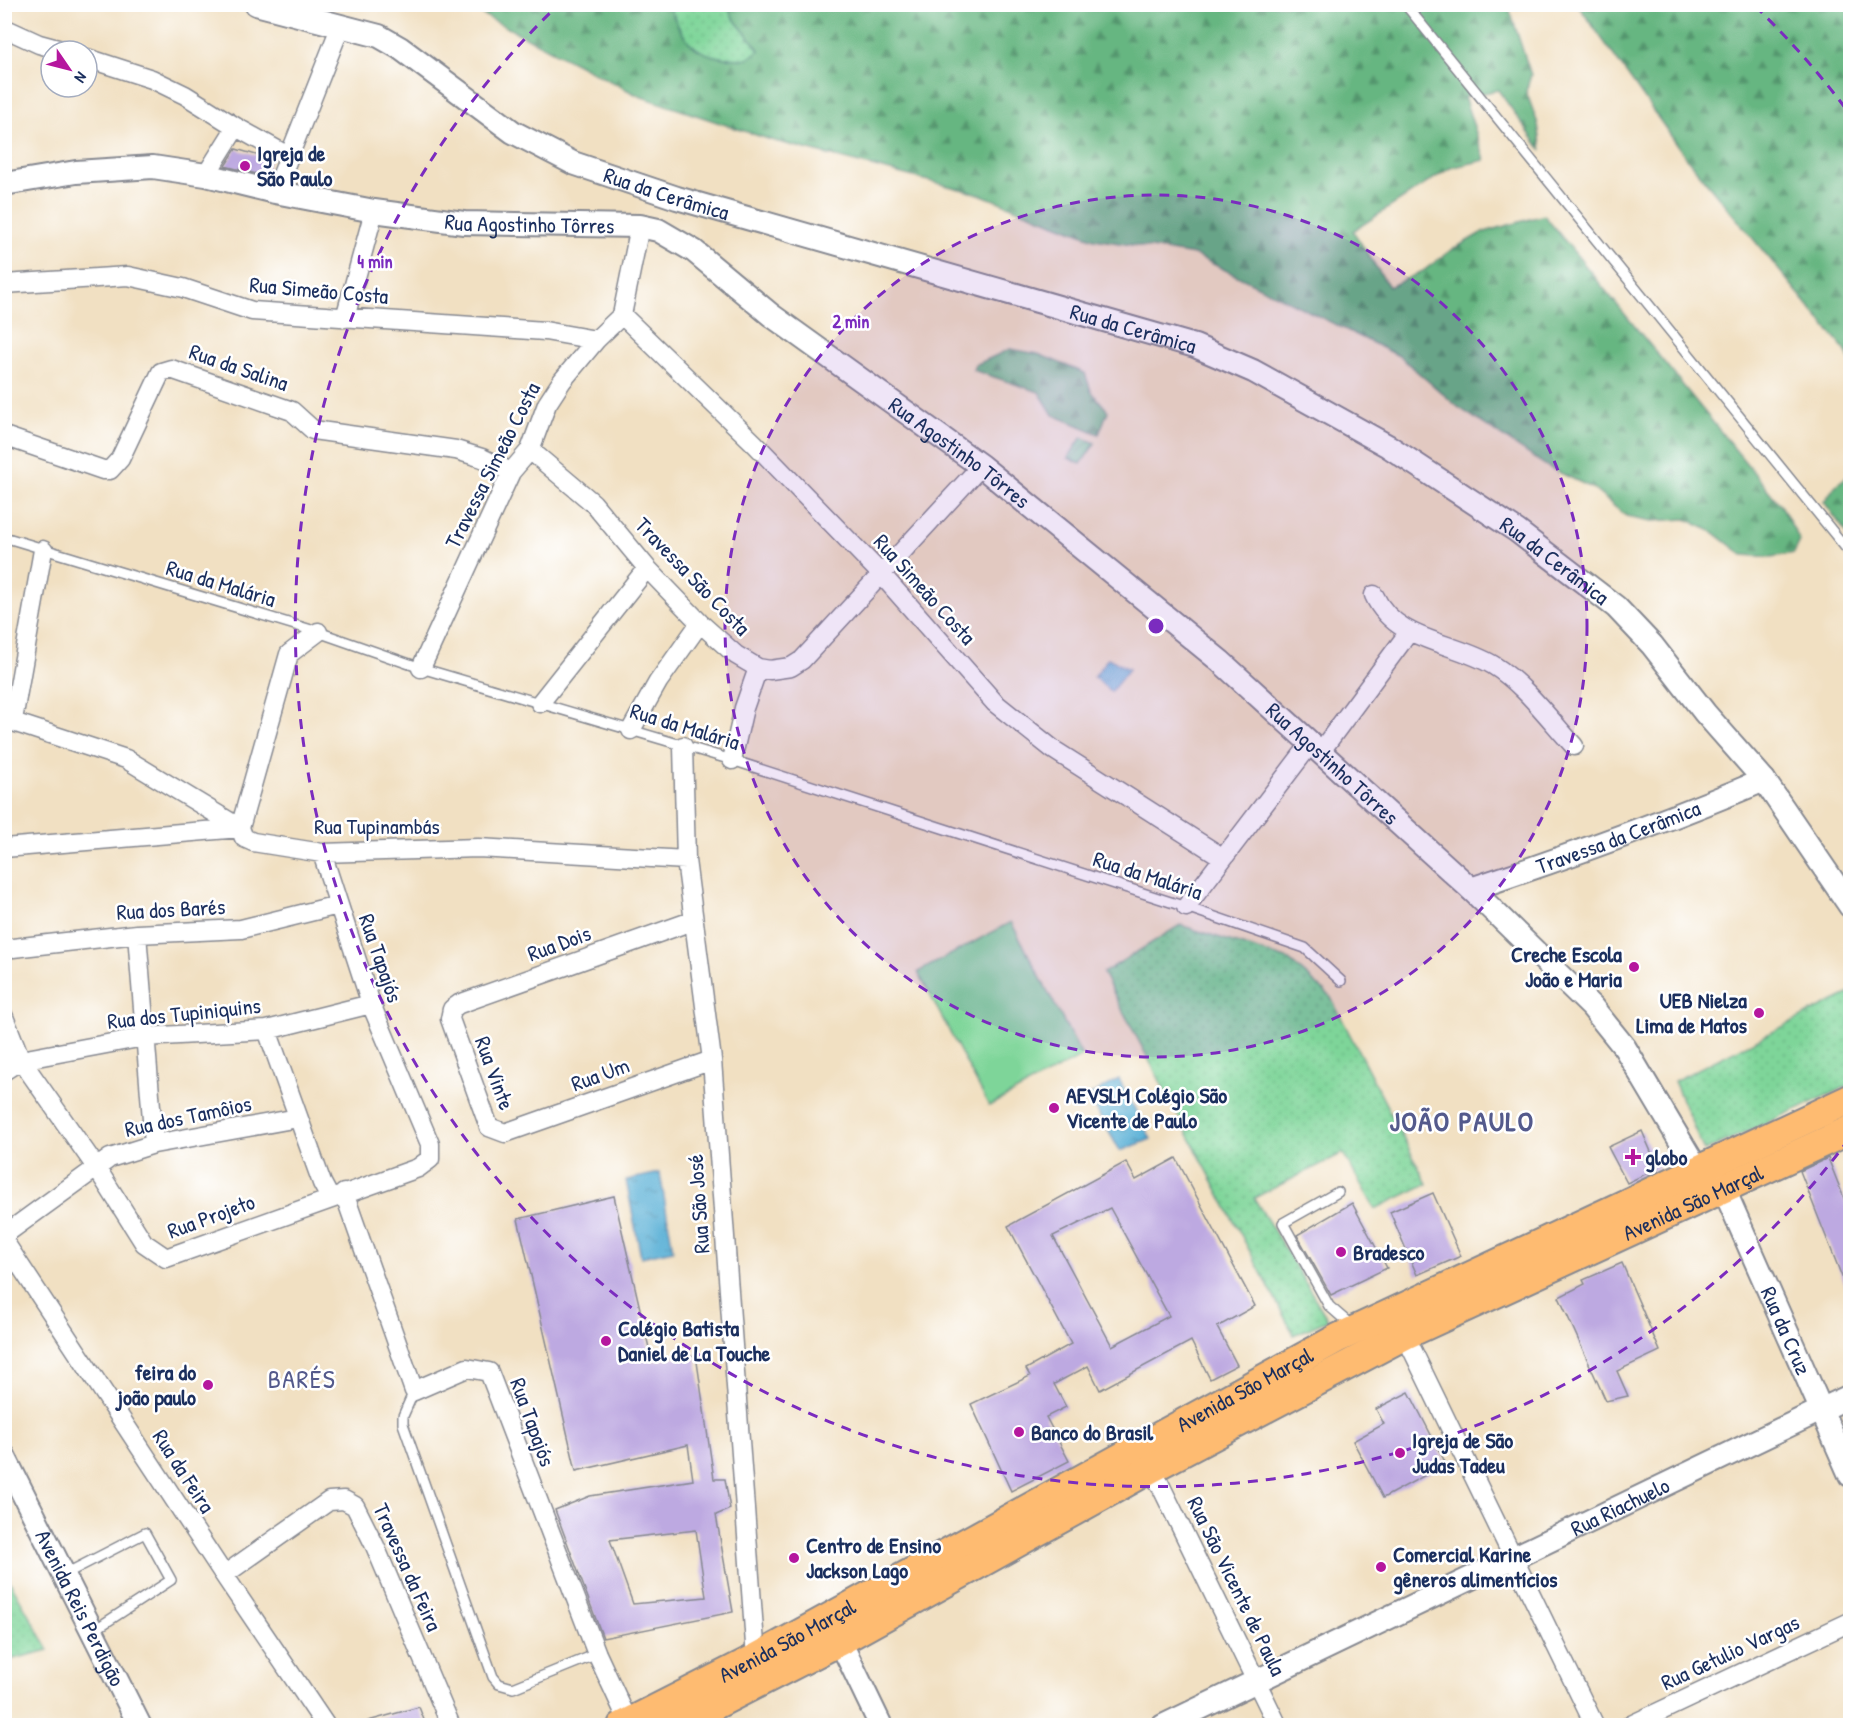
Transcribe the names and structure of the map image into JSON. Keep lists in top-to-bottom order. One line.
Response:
{"streets":{"main road":["Avenida São Marçal"],"street":["Rua da Cerâmica","Rua Agostinho Tôrres","Rua Simeão Costa","Rua da Salina","Travessa Simeão Costa","Travessa São Costa","Rua Tupinambás","Travessa da Cerâmica","Rua dos Barés","Rua Dois","Rua Tapajós","Rua dos Tupiniquins","Rua Vinte","Rua Um","Rua dos Tamôios","Rua São José","Rua Projeto","Rua da Cruz","Rua da Feira","Rua Riachuelo","Travessa da Feira","Rua São Vicente de Paula","Avenida Reis Perdigão","Rua Getulio Vargas"],"lane":["Rua da Malária"]},"crossings":[["Rua da Cerâmica","Travessa da Cerâmica"],["Rua Agostinho Tôrres","Travessa da Cerâmica"],["Rua Agostinho Tôrres","Avenida São Marçal"],["Rua Simeão Costa","Travessa Simeão Costa"],["Rua da Salina","Travessa Simeão Costa"],["Travessa Simeão Costa","Travessa São Costa"],["Travessa Simeão Costa","Rua da Malária"],["Rua da Malária","Rua São José"],["Rua Tupinambás","Rua Tapajós"],["Rua Tupinambás","Rua São José"],["Rua dos Barés","Rua Tapajós"],["Rua Dois","Rua Vinte"],["Rua Dois","Rua São José"],["Rua Tapajós","Rua dos Tupiniquins"],["Rua Tapajós","Avenida São Marçal"],["Rua Tapajós","Rua Projeto"],["Rua dos Tupiniquins","Rua Projeto"],["Rua Vinte","Rua Um"],["Rua Um","Rua São José"],["Rua dos Tamôios","Rua Projeto"],["Avenida São Marçal","Rua São José"],["Avenida São Marçal","Rua da Cruz"],["Avenida São Marçal","Rua São Vicente de Paula"],["Rua da Cruz","Rua Riachuelo"],["Rua da Feira","Travessa da Feira"],["Rua Riachuelo","Rua São Vicente de Paula"]],"districts":["JOÃO PAULO","BARÉS"],"places":{"other":["Igreja de São Paulo","Creche Escola João e Maria","UEB Nielza Lima de Matos","AEVSLM Colégio São Vicente de Paulo","Bradesco","Colégio Batista Daniel de La Touche","feira do joão paulo","Banco do Brasil","Igreja de São Judas Tadeu","Centro de Ensino Jackson Lago","Comercial Karine gêneros alimentícios"],"health":["globo"]},"north":"bottom right","rings":["4 min","2 min"]}
